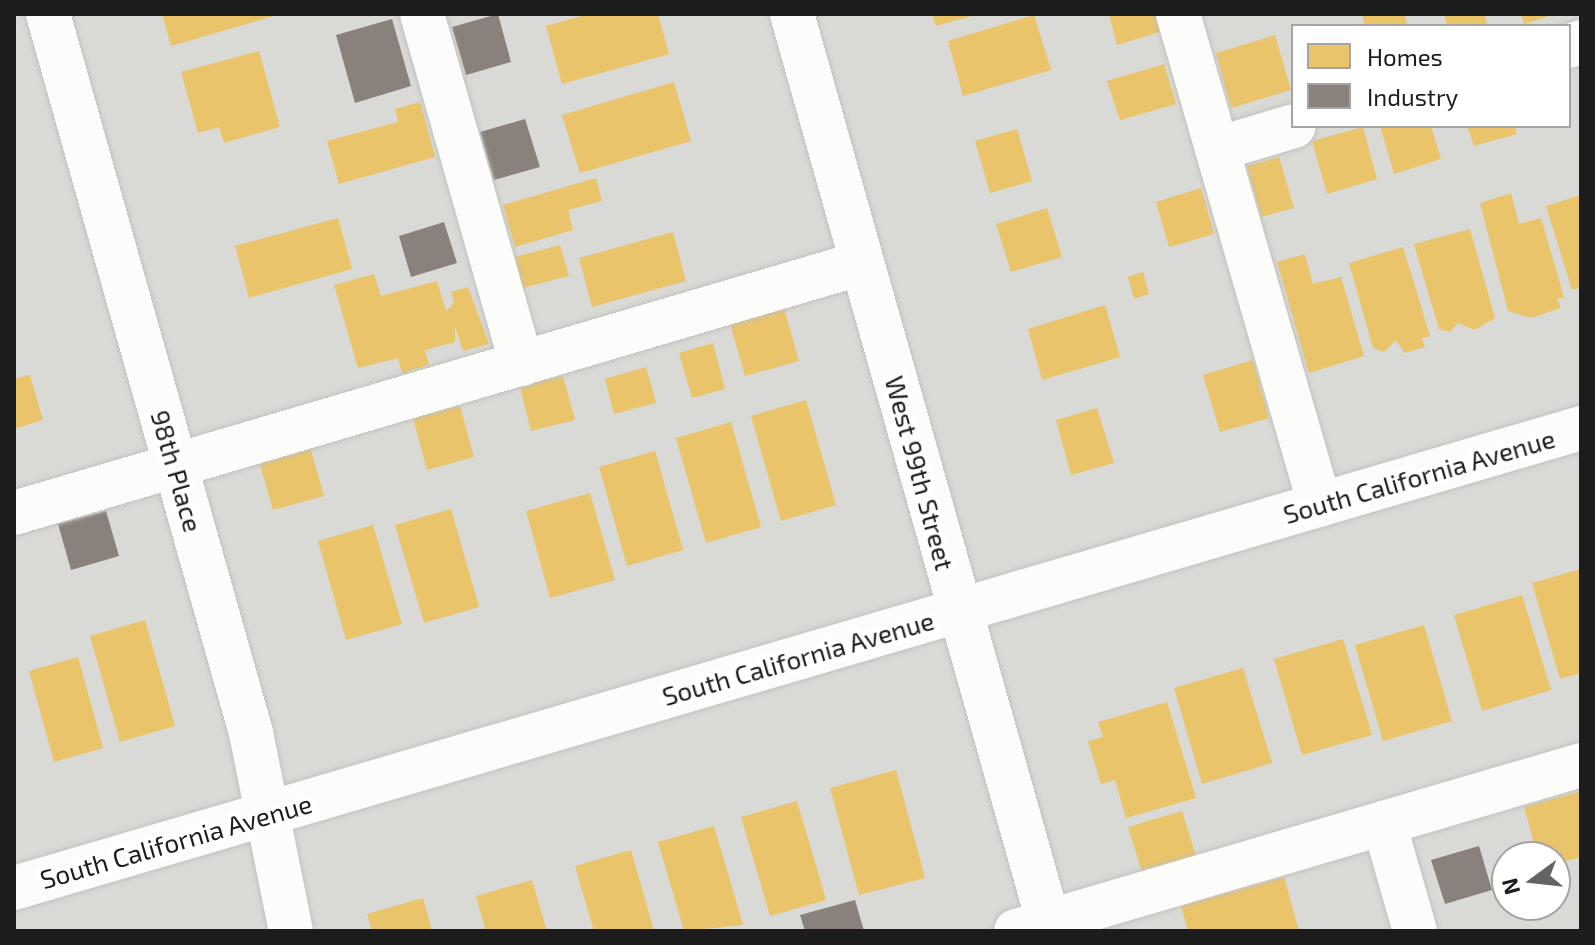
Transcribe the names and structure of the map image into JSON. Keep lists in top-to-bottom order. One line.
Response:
{"streets":{"street":["98th Place","West 99th Street","South California Avenue"]},"crossings":[["98th Place","South California Avenue"],["West 99th Street","South California Avenue"]],"legend":["Homes","Industry"],"north":"left"}
